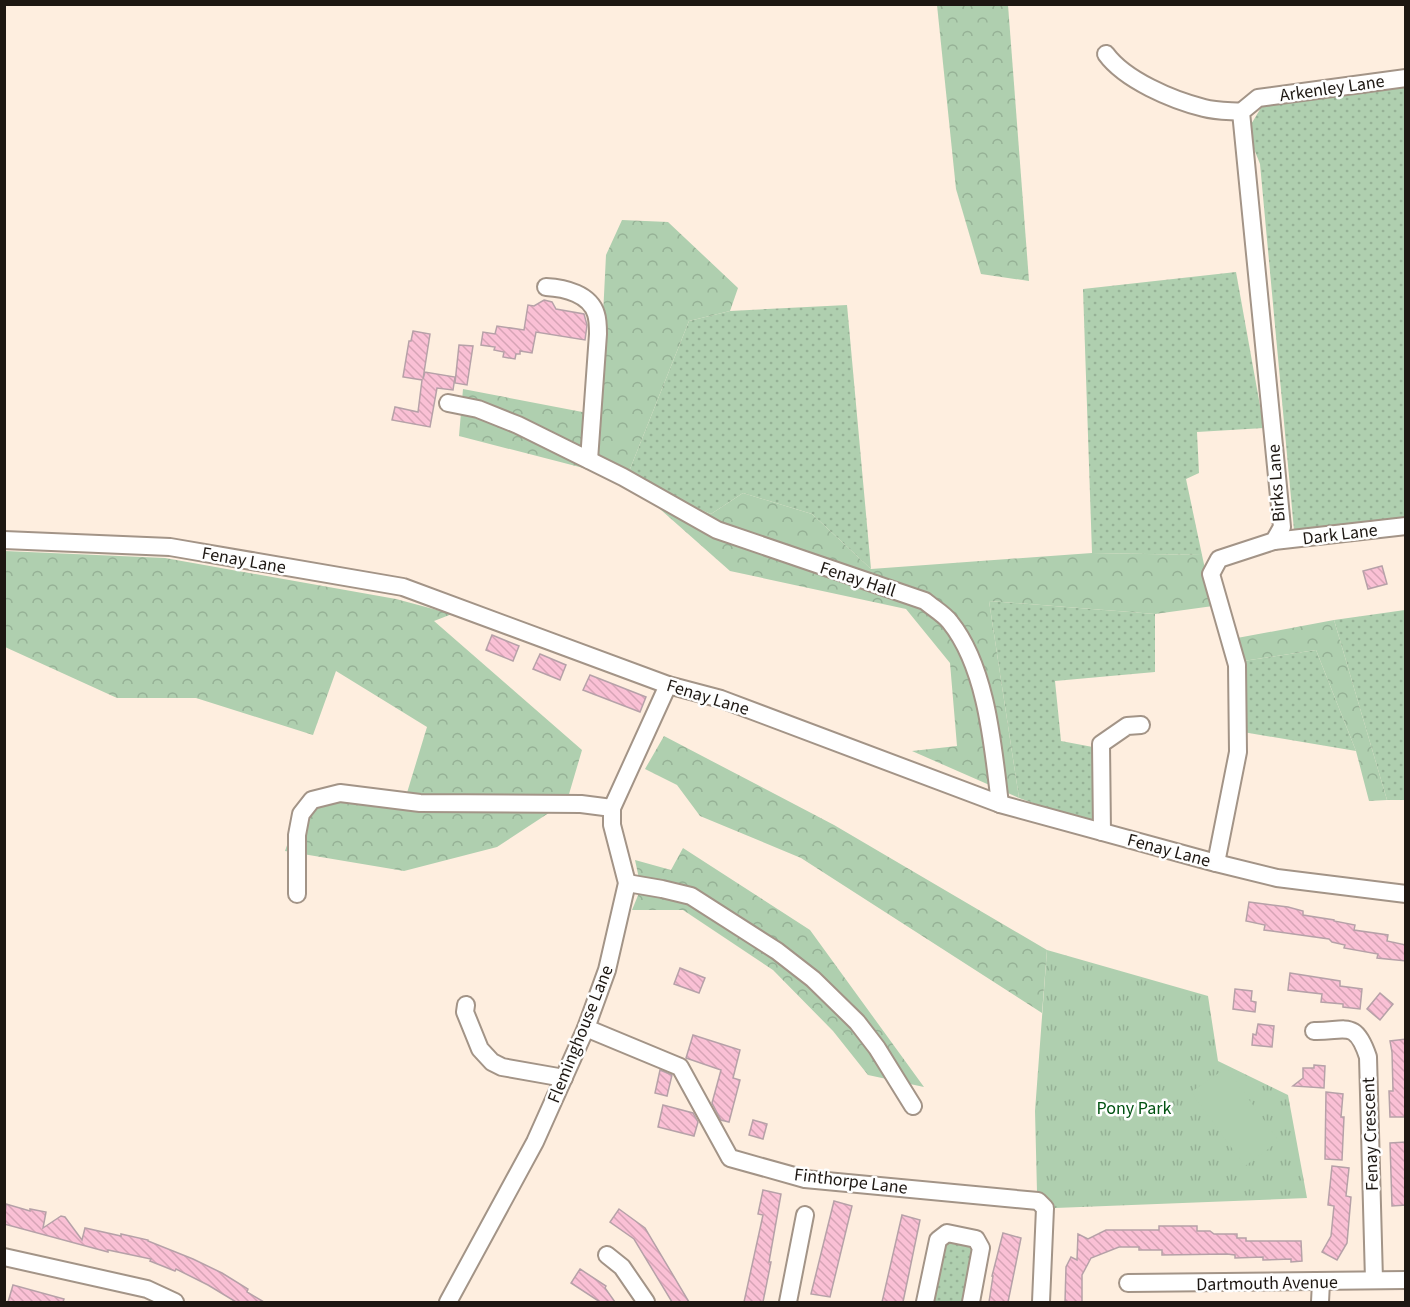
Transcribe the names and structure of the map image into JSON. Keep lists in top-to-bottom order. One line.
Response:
{"streets":{"street":["Arkenley Lane","Birks Lane","Dark Lane","Fenay Lane","Fenay Hall","Fleminghouse Lane","Fenay Crescent","Finthorpe Lane","Dartmouth Avenue"]},"crossings":[["Arkenley Lane","Birks Lane"],["Birks Lane","Dark Lane"],["Birks Lane","Fenay Lane"],["Fenay Lane","Fenay Hall"],["Fleminghouse Lane","Finthorpe Lane"],["Fenay Crescent","Dartmouth Avenue"]],"parks":["Pony Park"]}
